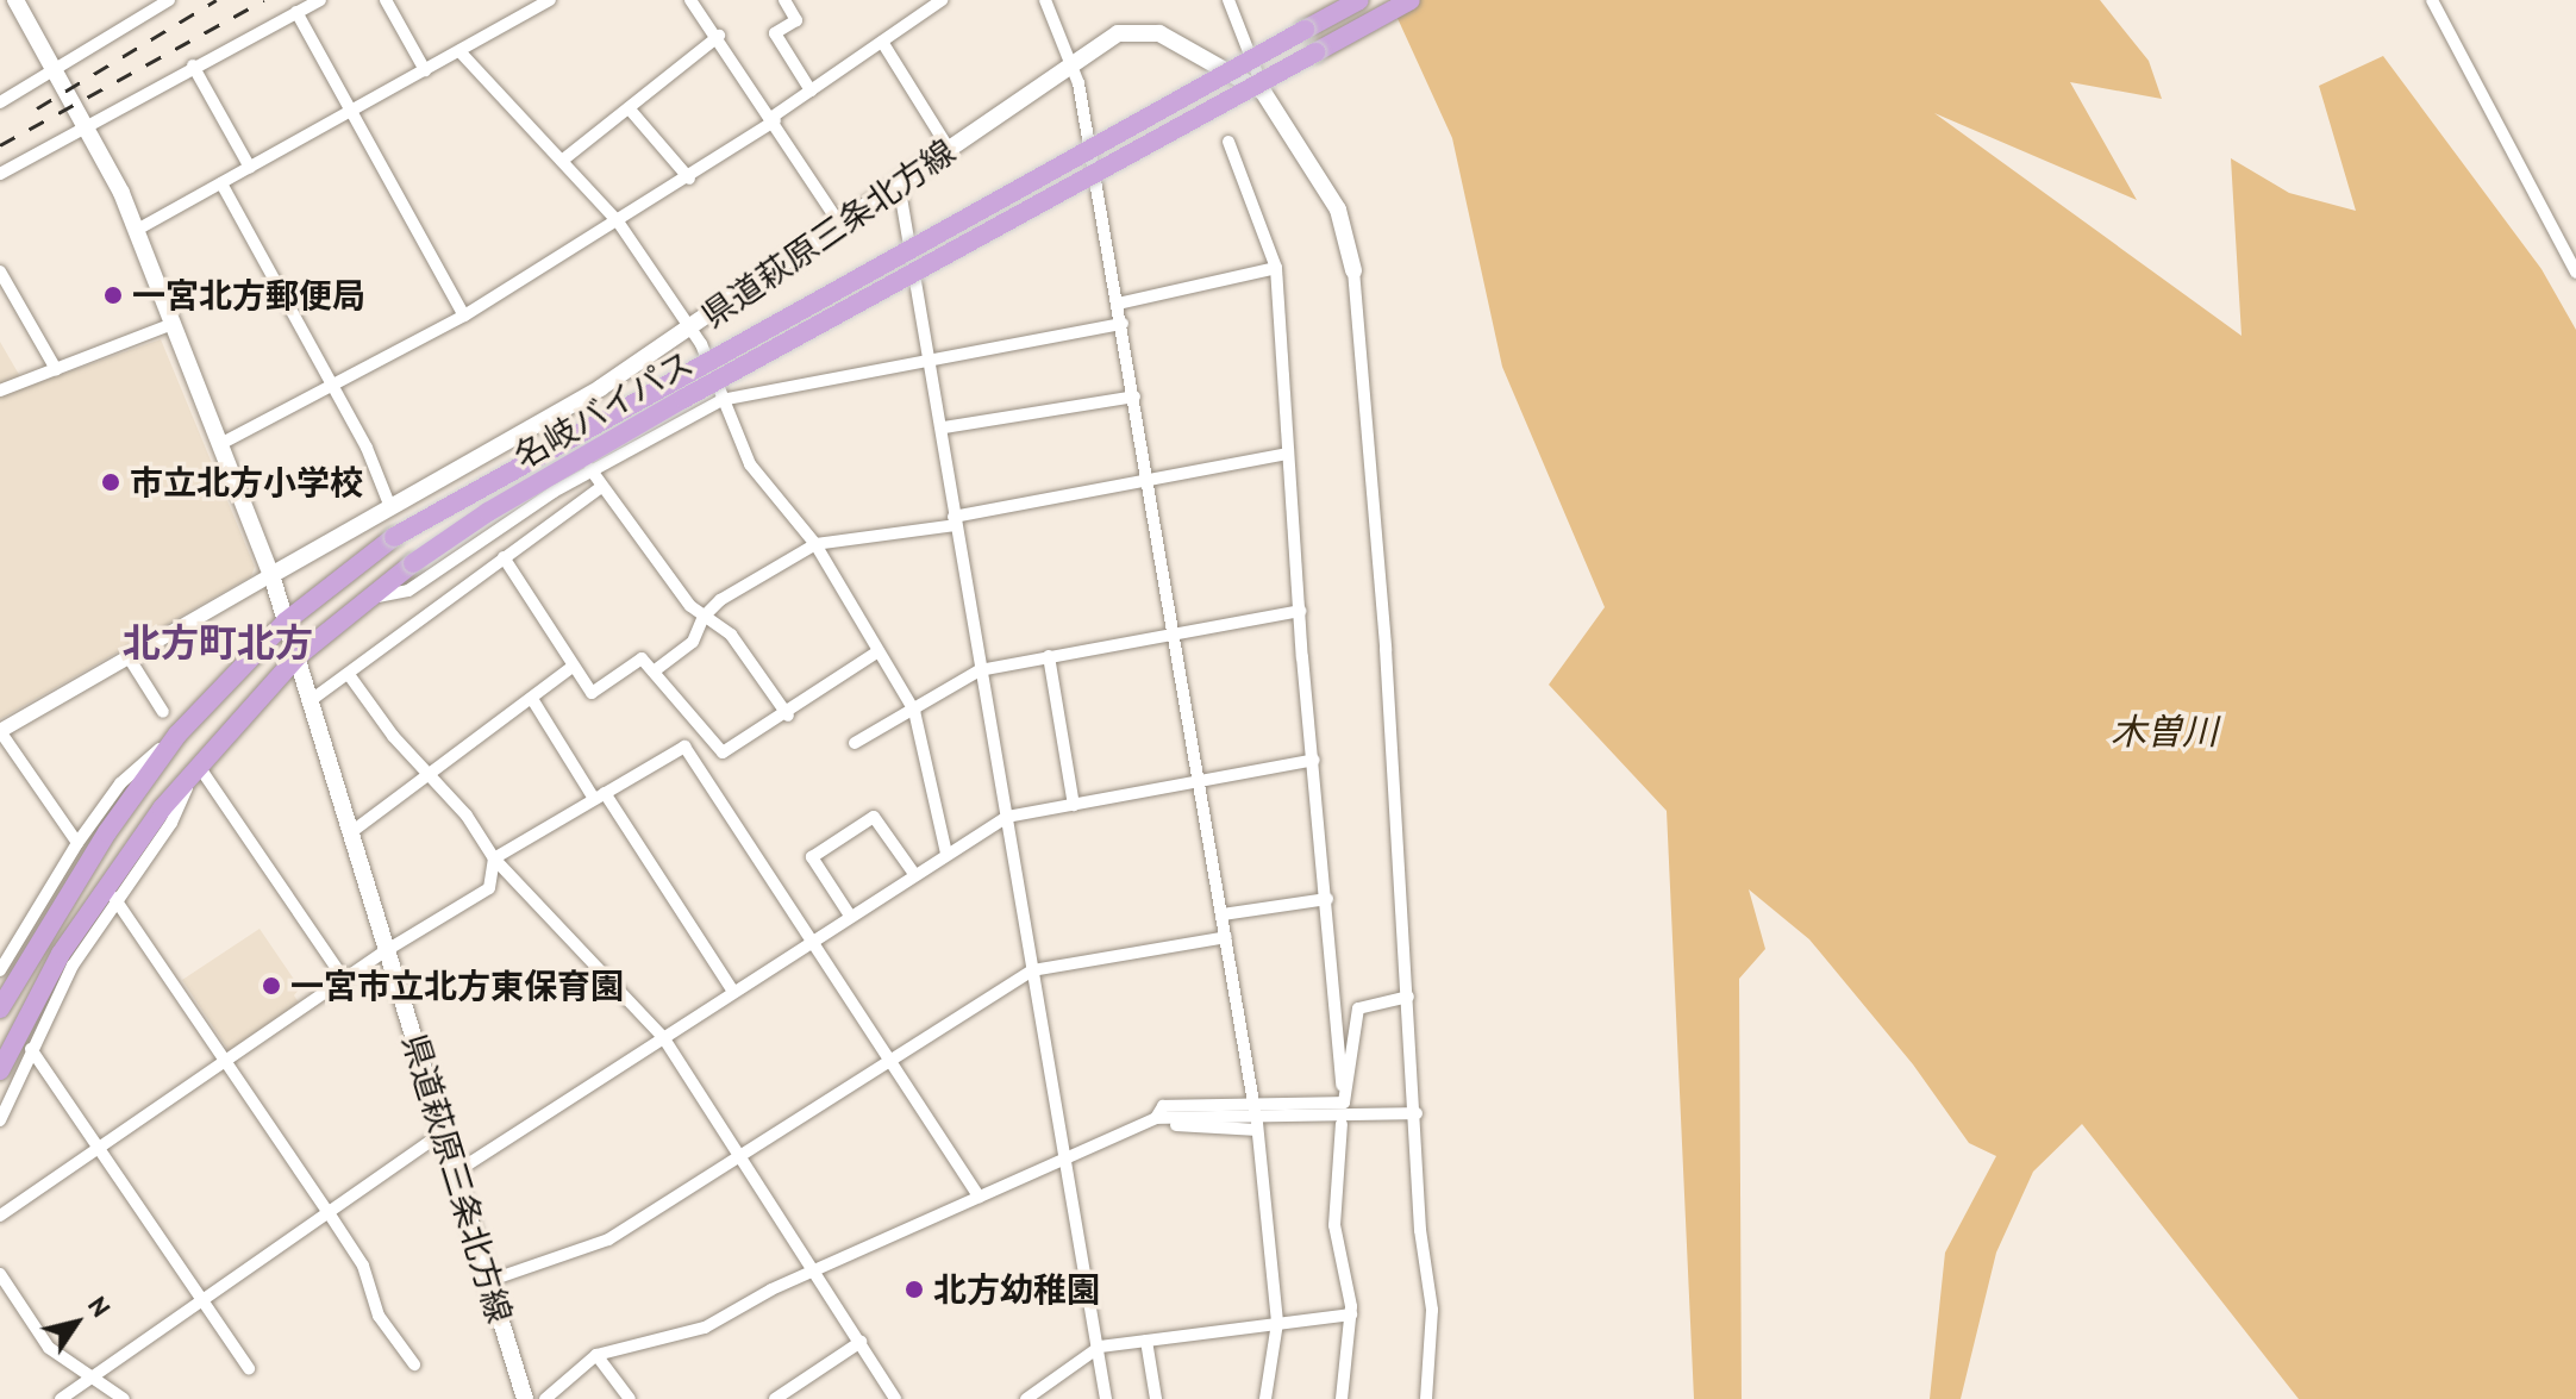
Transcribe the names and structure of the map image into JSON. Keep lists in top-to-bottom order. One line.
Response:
{"streets":{"highway":["名岐バイパス"],"main road":["県道萩原三条北方線"]},"crossings":[["県道萩原三条北方線","名岐バイパス"]],"districts":["北方町北方"],"water":["木曽川"],"places":["一宮北方郵便局","市立北方小学校","一宮市立北方東保育園","北方幼稚園"],"north":"top right"}
